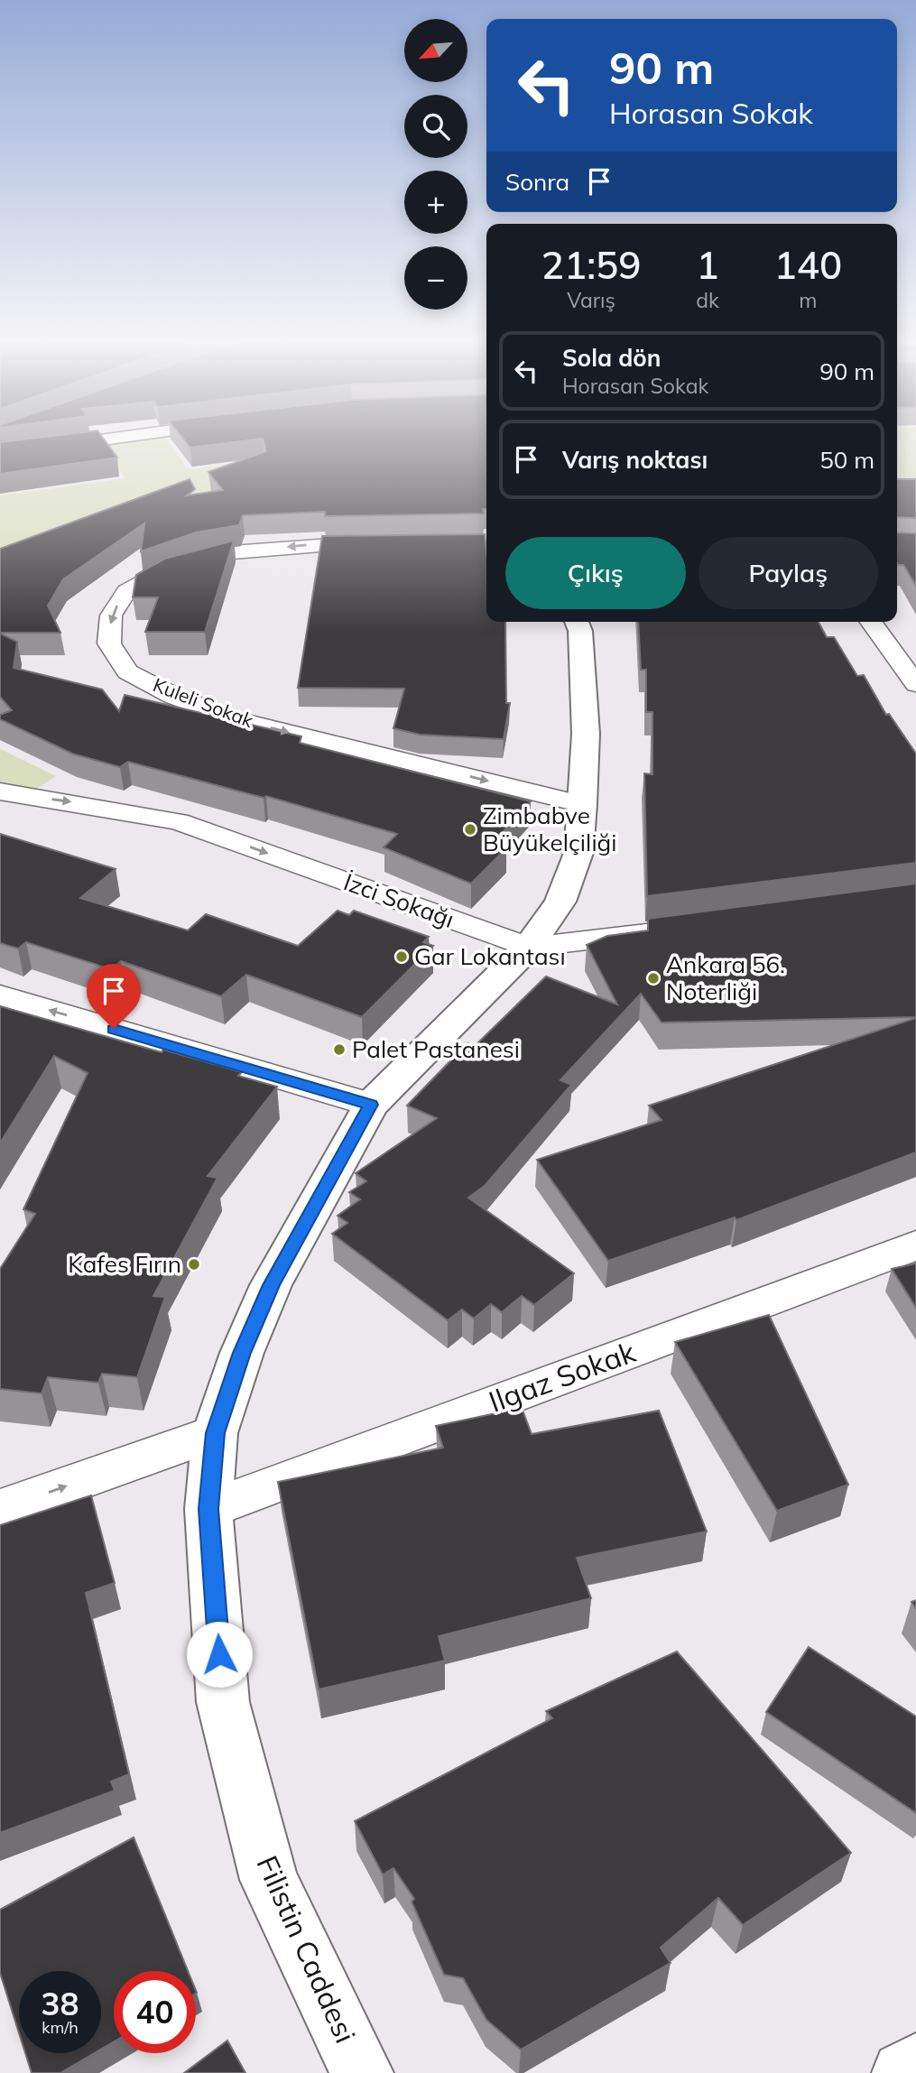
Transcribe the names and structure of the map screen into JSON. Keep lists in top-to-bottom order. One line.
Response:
{"streets":{"street":["Kuleli Sokak","İzci Sokağı","Ilgaz Sokak","Filistin Caddesi"]},"crossings":[["Kuleli Sokak","Filistin Caddesi"],["İzci Sokağı","Filistin Caddesi"],["Ilgaz Sokak","Filistin Caddesi"]],"places":["Zimbabve Büyükelçiliği","Gar Lokantası","Ankara 56. Noterliği","Palet Pastanesi","Kafes Fırın"],"north":"bottom left","page":{"map_buttons":["+","−"],"turn":["90 m","Horasan Sokak"],"then":"Sonra","eta":["21:59","Varış","1","dk","140","m"],"list":[{"name":"Sola dön","note":"Horasan Sokak","value":"90 m"},{"name":"Varış noktası","value":"50 m"}],"buttons":["Çıkış","Paylaş"],"speed":"38 km/h","limit":"40"}}
